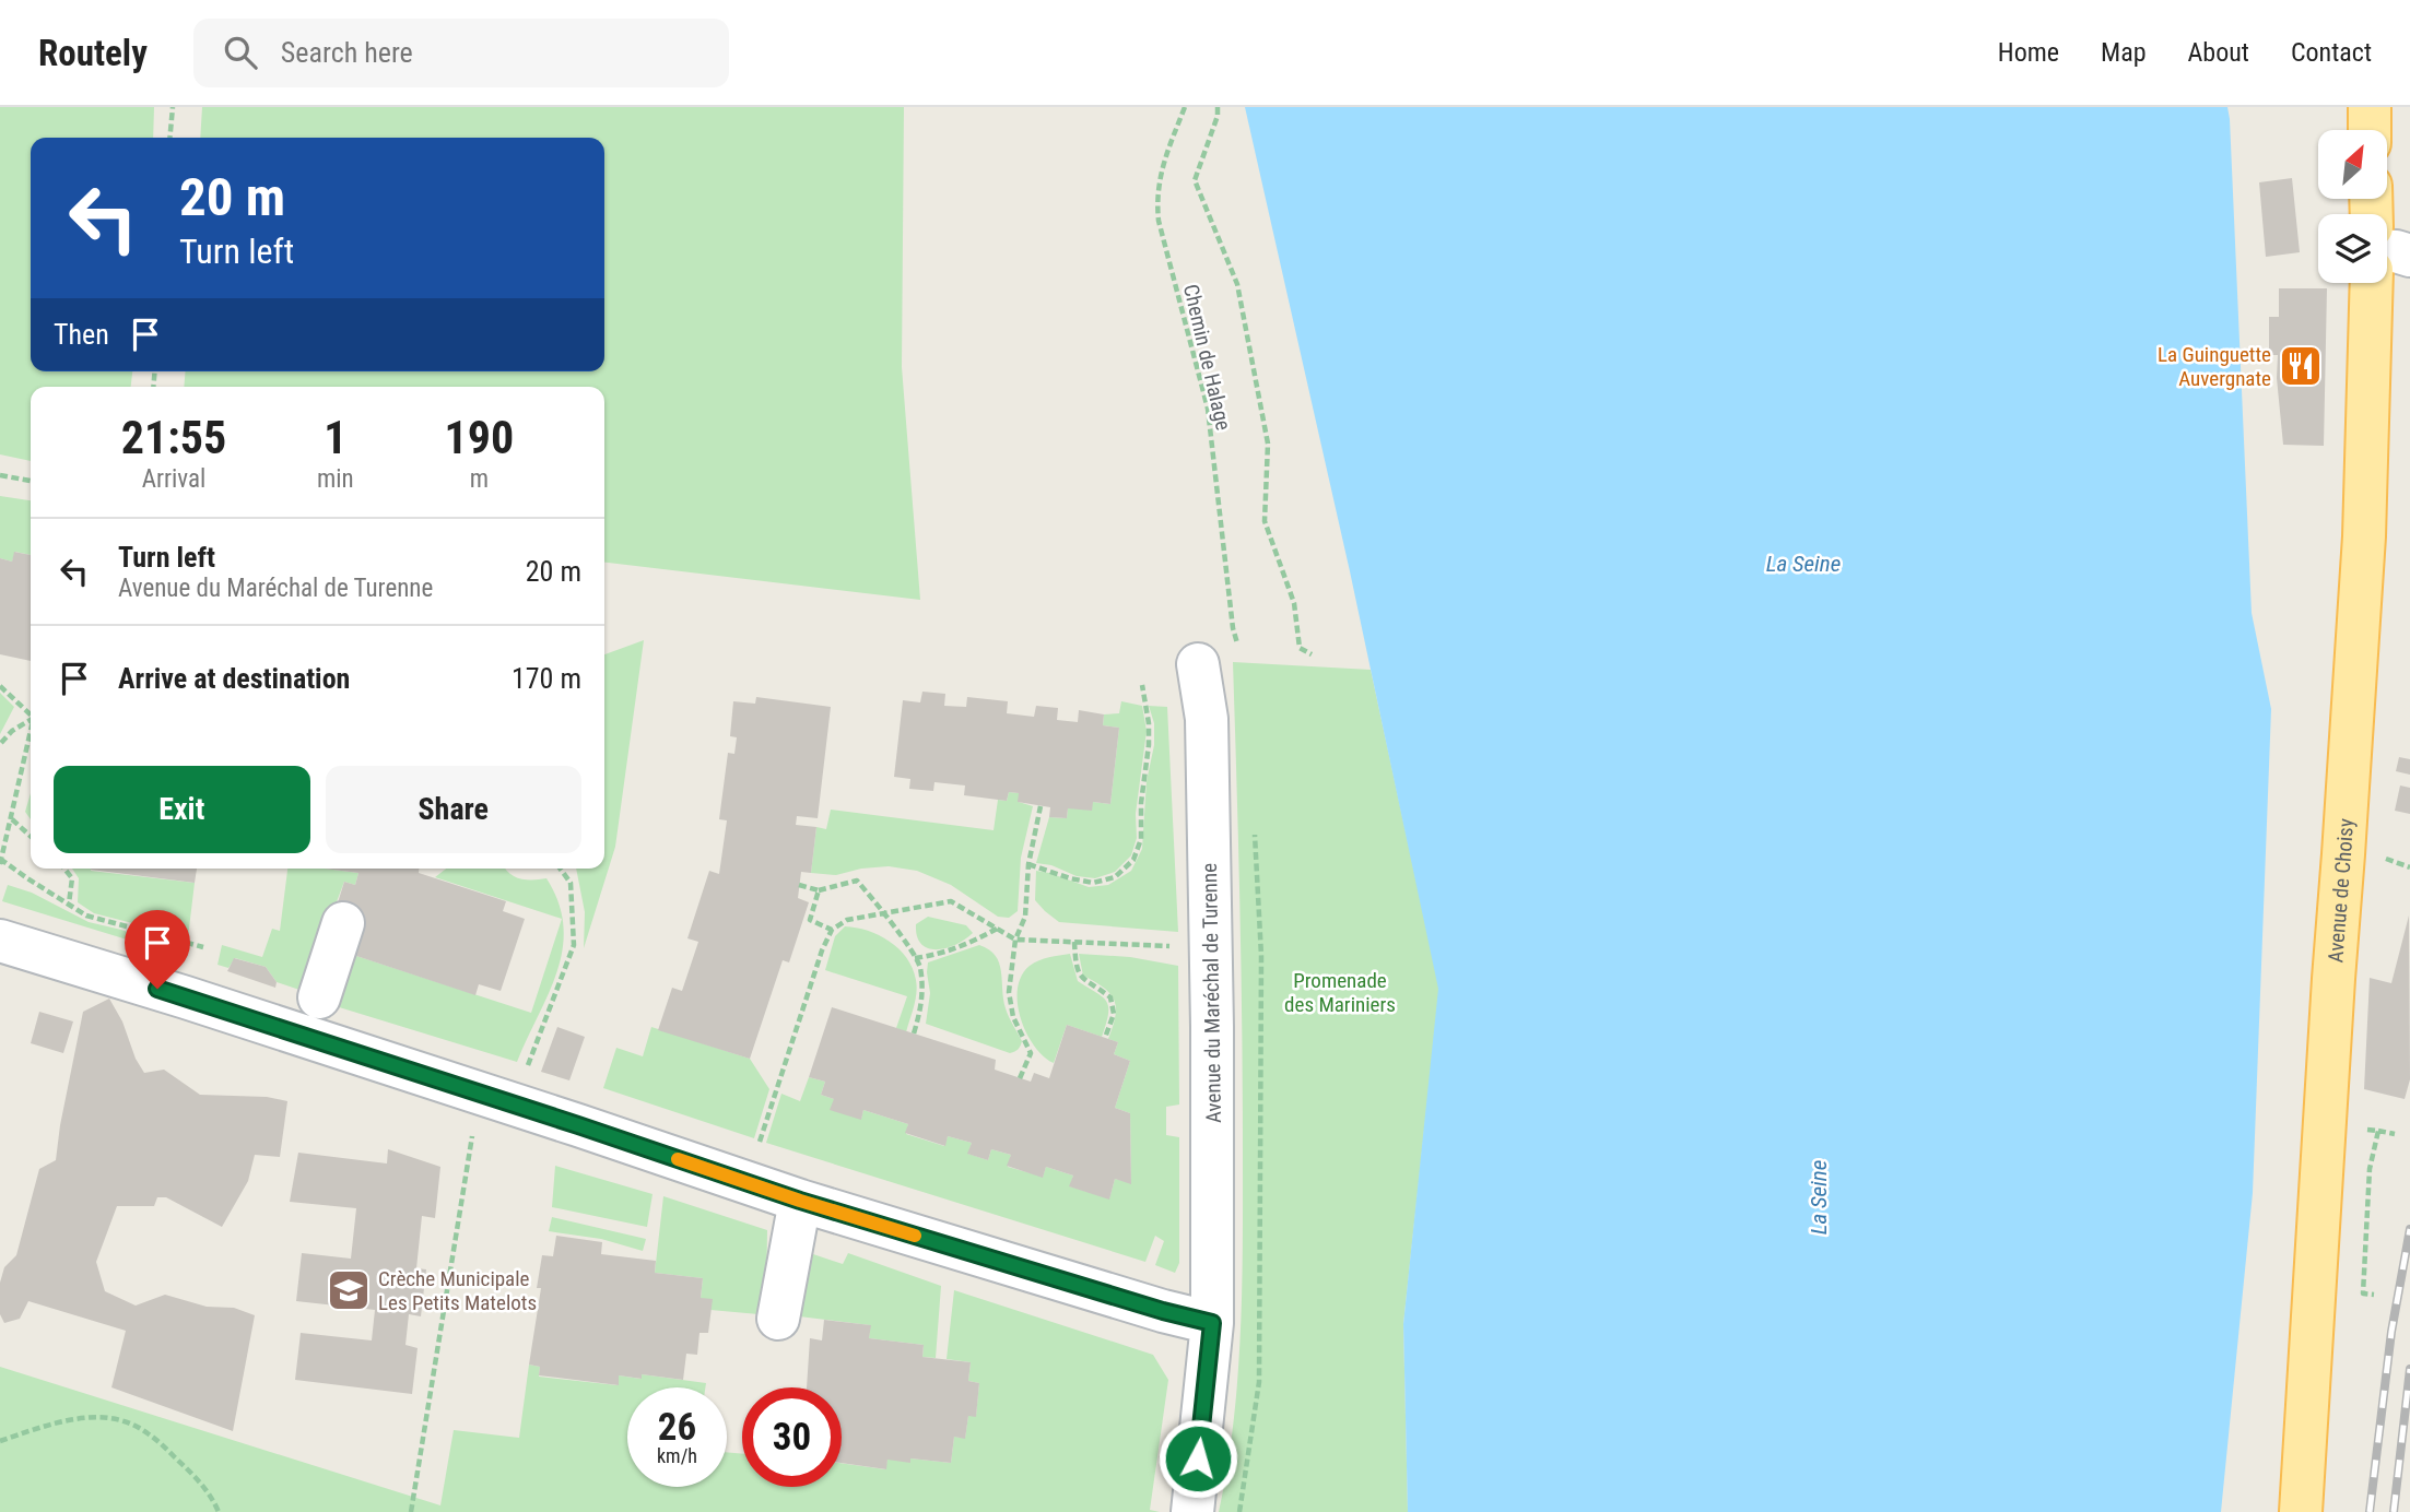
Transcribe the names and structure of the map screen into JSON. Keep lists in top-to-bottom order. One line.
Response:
{"streets":{"main road":["Avenue de Choisy"],"street":["Avenue du Maréchal de Turenne"],"path":["Chemin de Halage"]},"water":["La Seine"],"parks":["Promenade des Mariniers"],"places":{"restaurant":["La Guinguette Auvergnate"],"school or university":["Crèche Municipale Les Petits Matelots"]},"north":"top right","page":{"header":"Routely","search":"Search here","nav":["Home","Map","About","Contact"],"turn":["20 m","Turn left"],"then":"Then","eta":["21:55","Arrival","1","min","190","m"],"list":[{"name":"Turn left","note":"Avenue du Maréchal de Turenne","value":"20 m"},{"name":"Arrive at destination","value":"170 m"}],"buttons":["Exit","Share"],"speed":"26 km/h","limit":"30"}}
